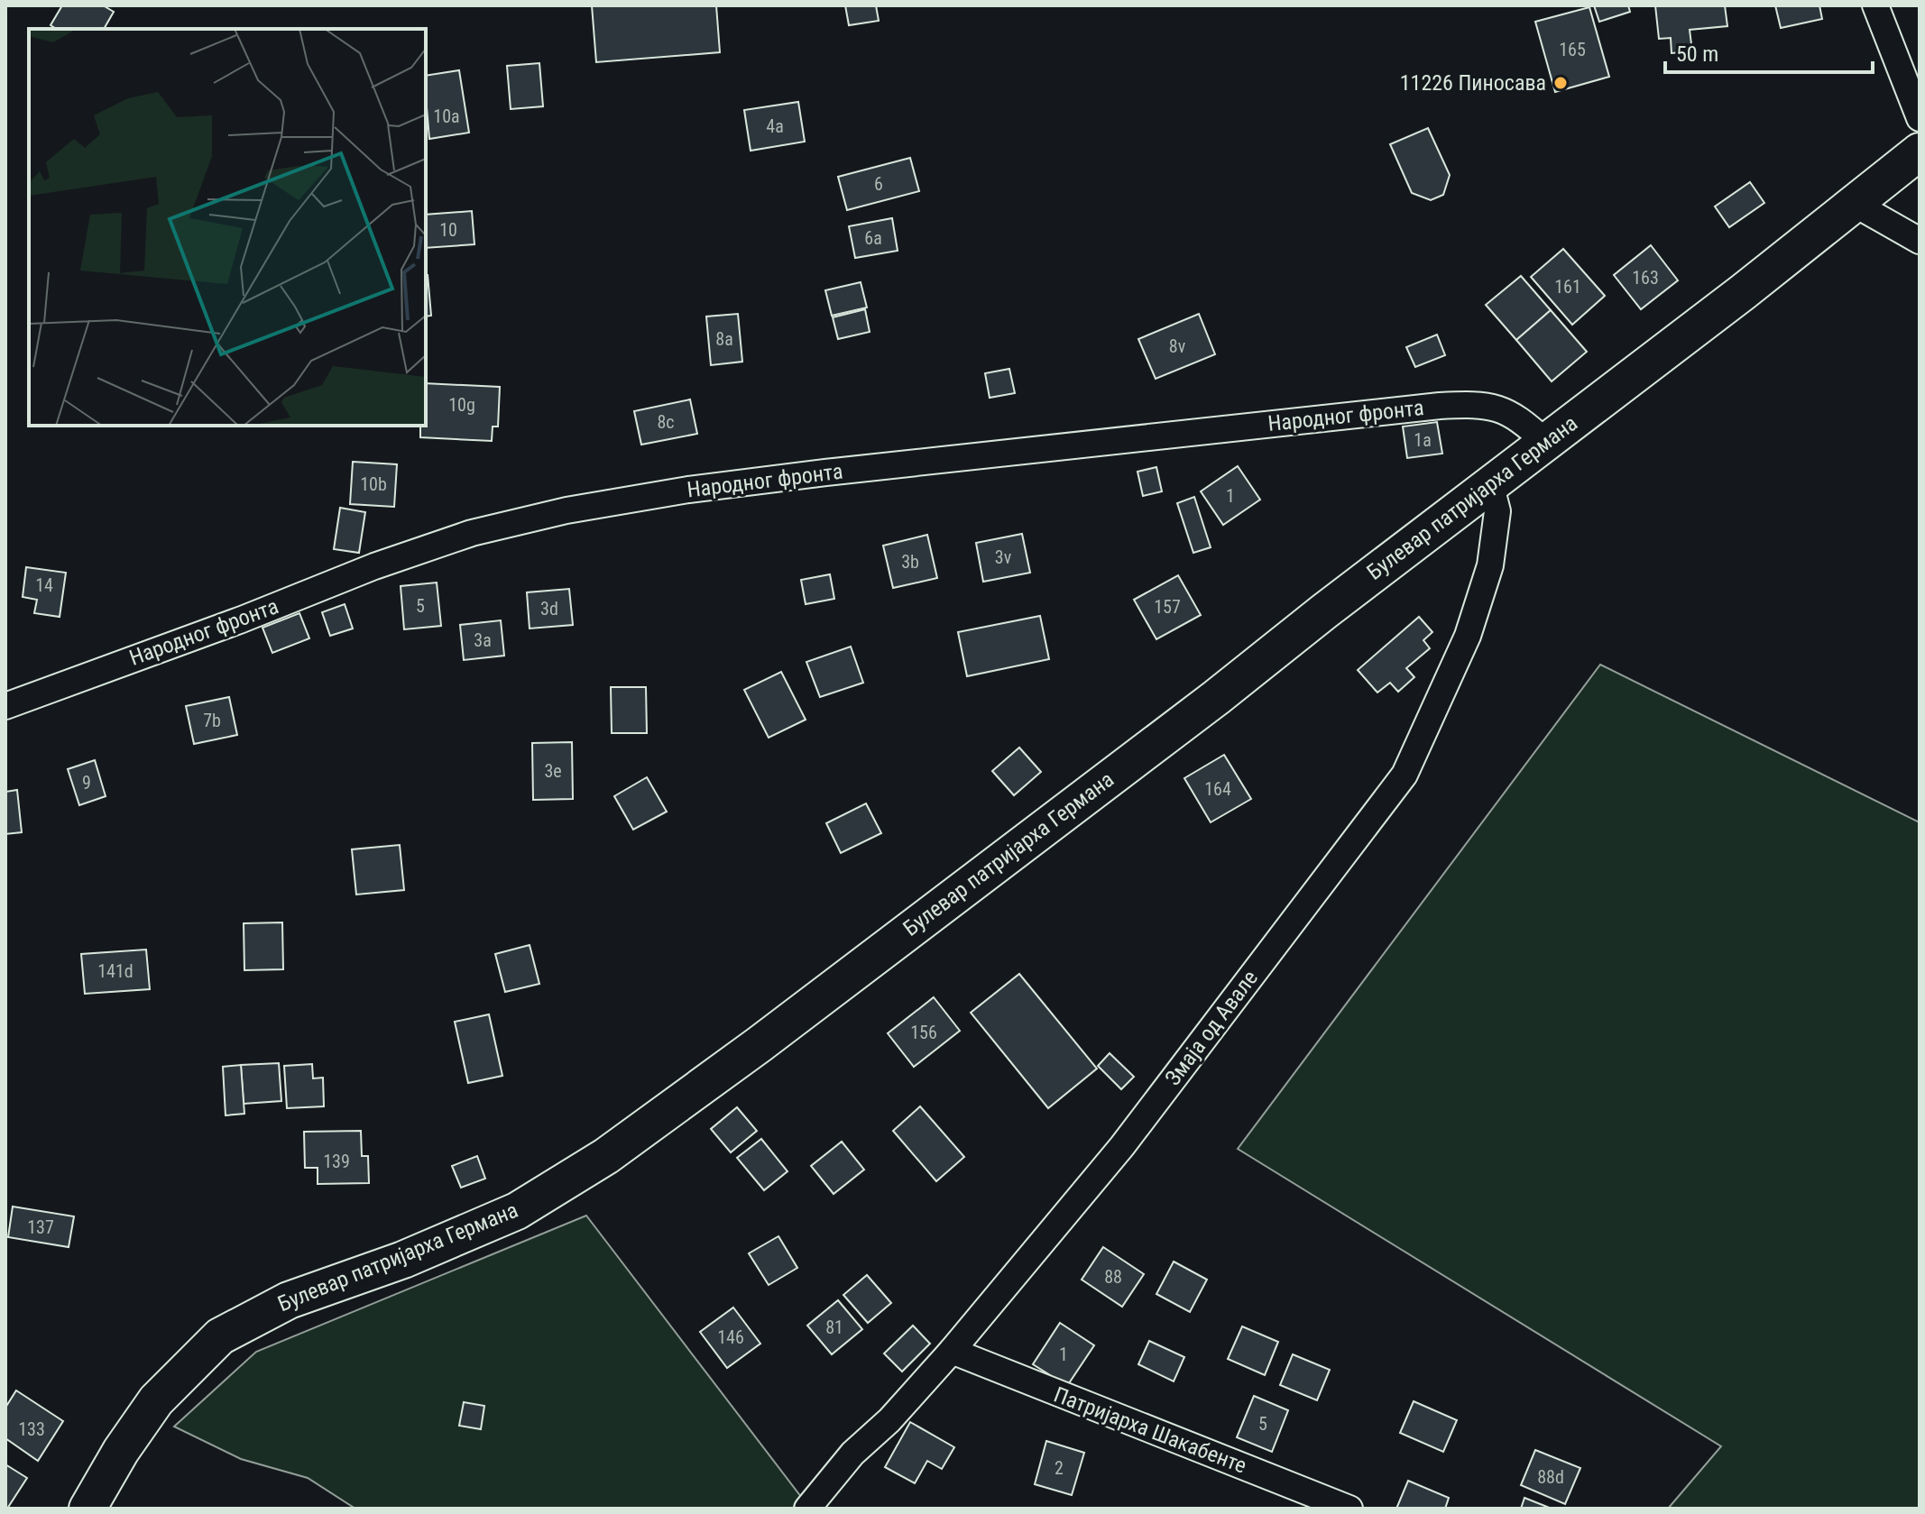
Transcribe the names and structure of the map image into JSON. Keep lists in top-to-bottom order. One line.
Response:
{"streets":{"main road":["Булевар патријарха Германа"],"street":["Народног фронта","Змаја од Авале","Патријарха Шакабенте"]},"crossings":[["Народног фронта","Булевар патријарха Германа"],["Булевар патријарха Германа","Змаја од Авале"],["Змаја од Авале","Патријарха Шакабенте"]],"places":["11226 Пиносава"],"house_numbers":["165","10a","4a","6","10","6a","163","161","8a","8v","10g","8c","1a","10b","1","3v","3b","14","5","157","3d","3a","7b","3e","9","164","141d","156","139","137","88","81","146","1","5","133","2","88d"],"scale_bar":"50 m"}
